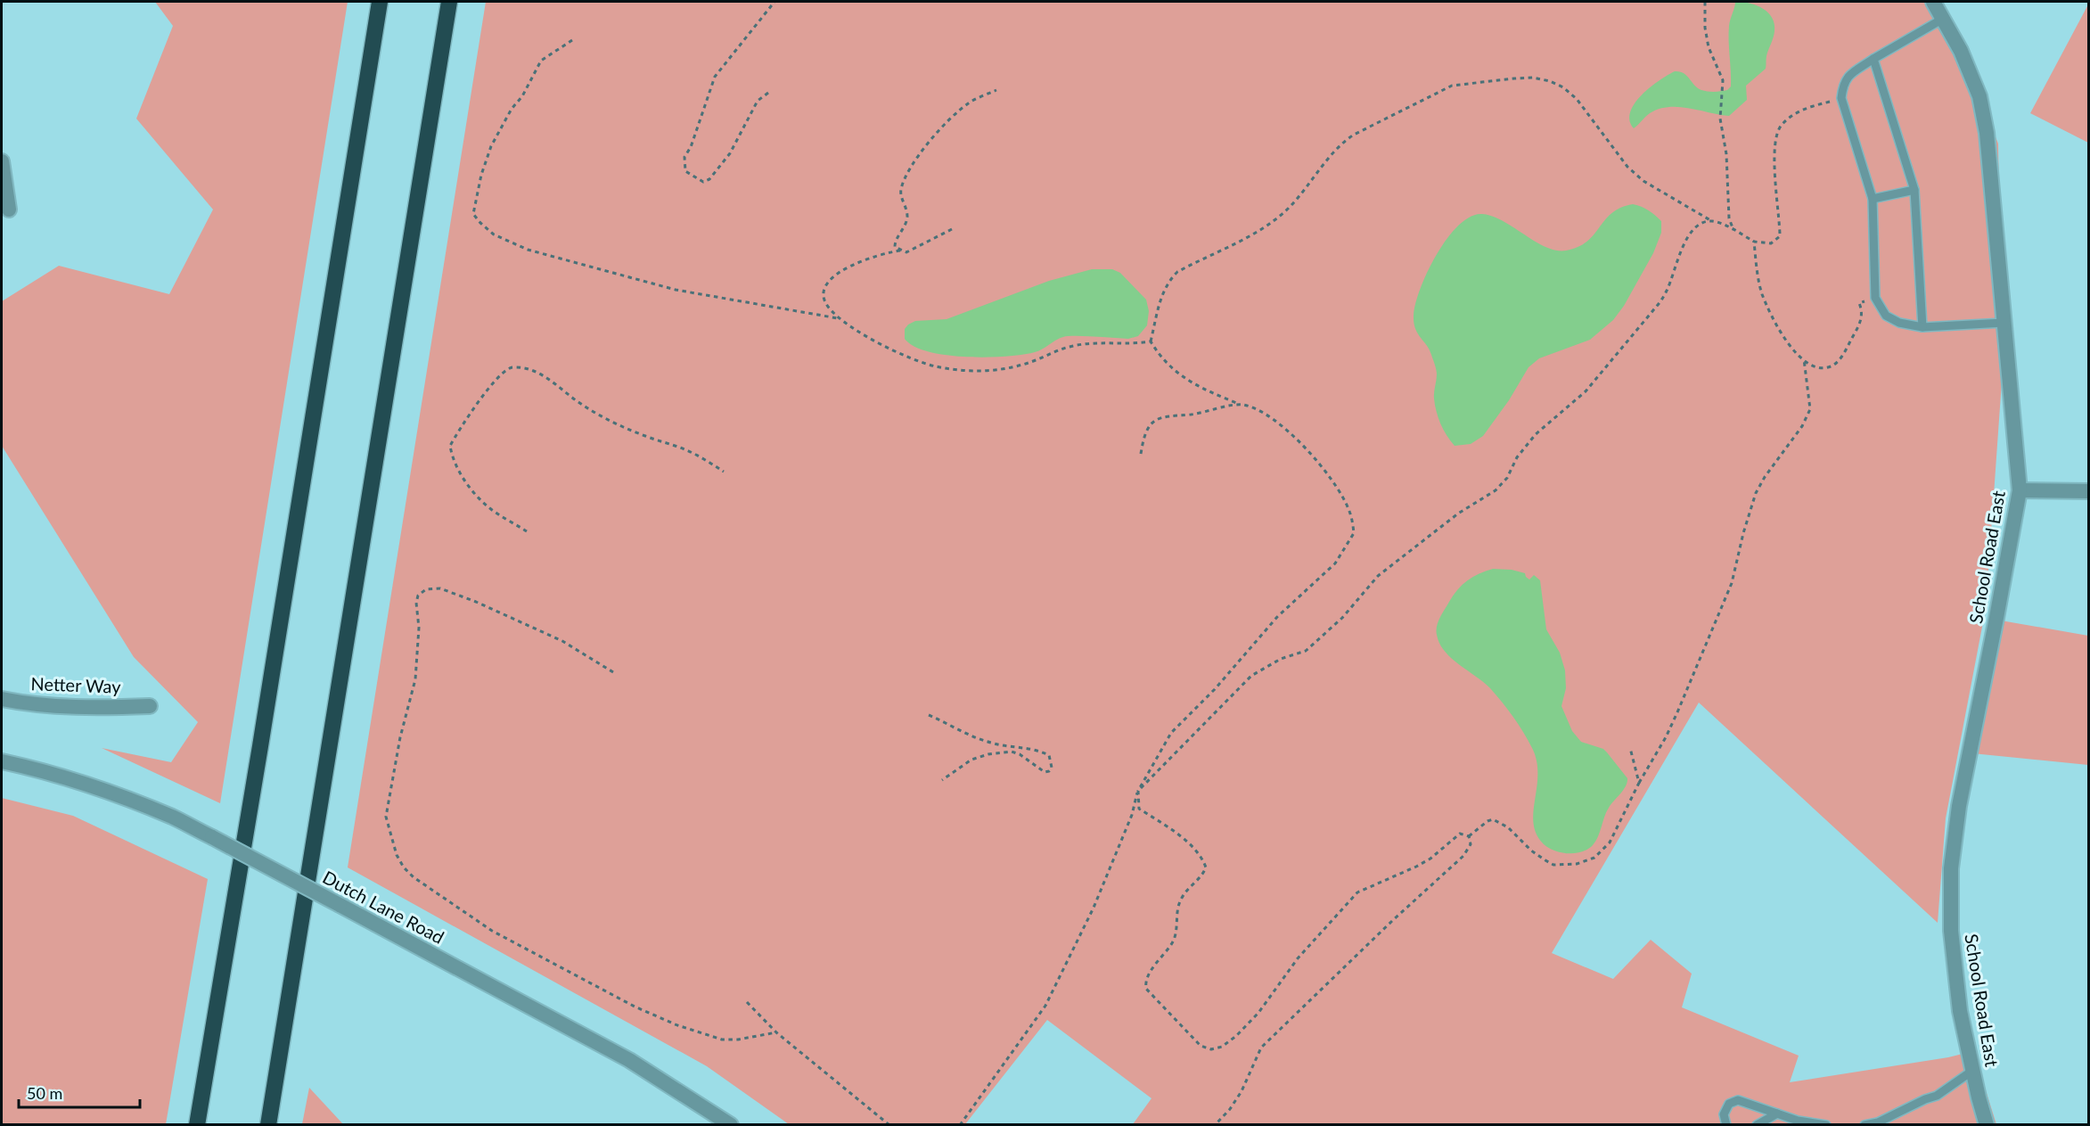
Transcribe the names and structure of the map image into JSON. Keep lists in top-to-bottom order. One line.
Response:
{"streets":{"street":["School Road East","Netter Way","Dutch Lane Road"]},"scale_bar":"50 m"}
